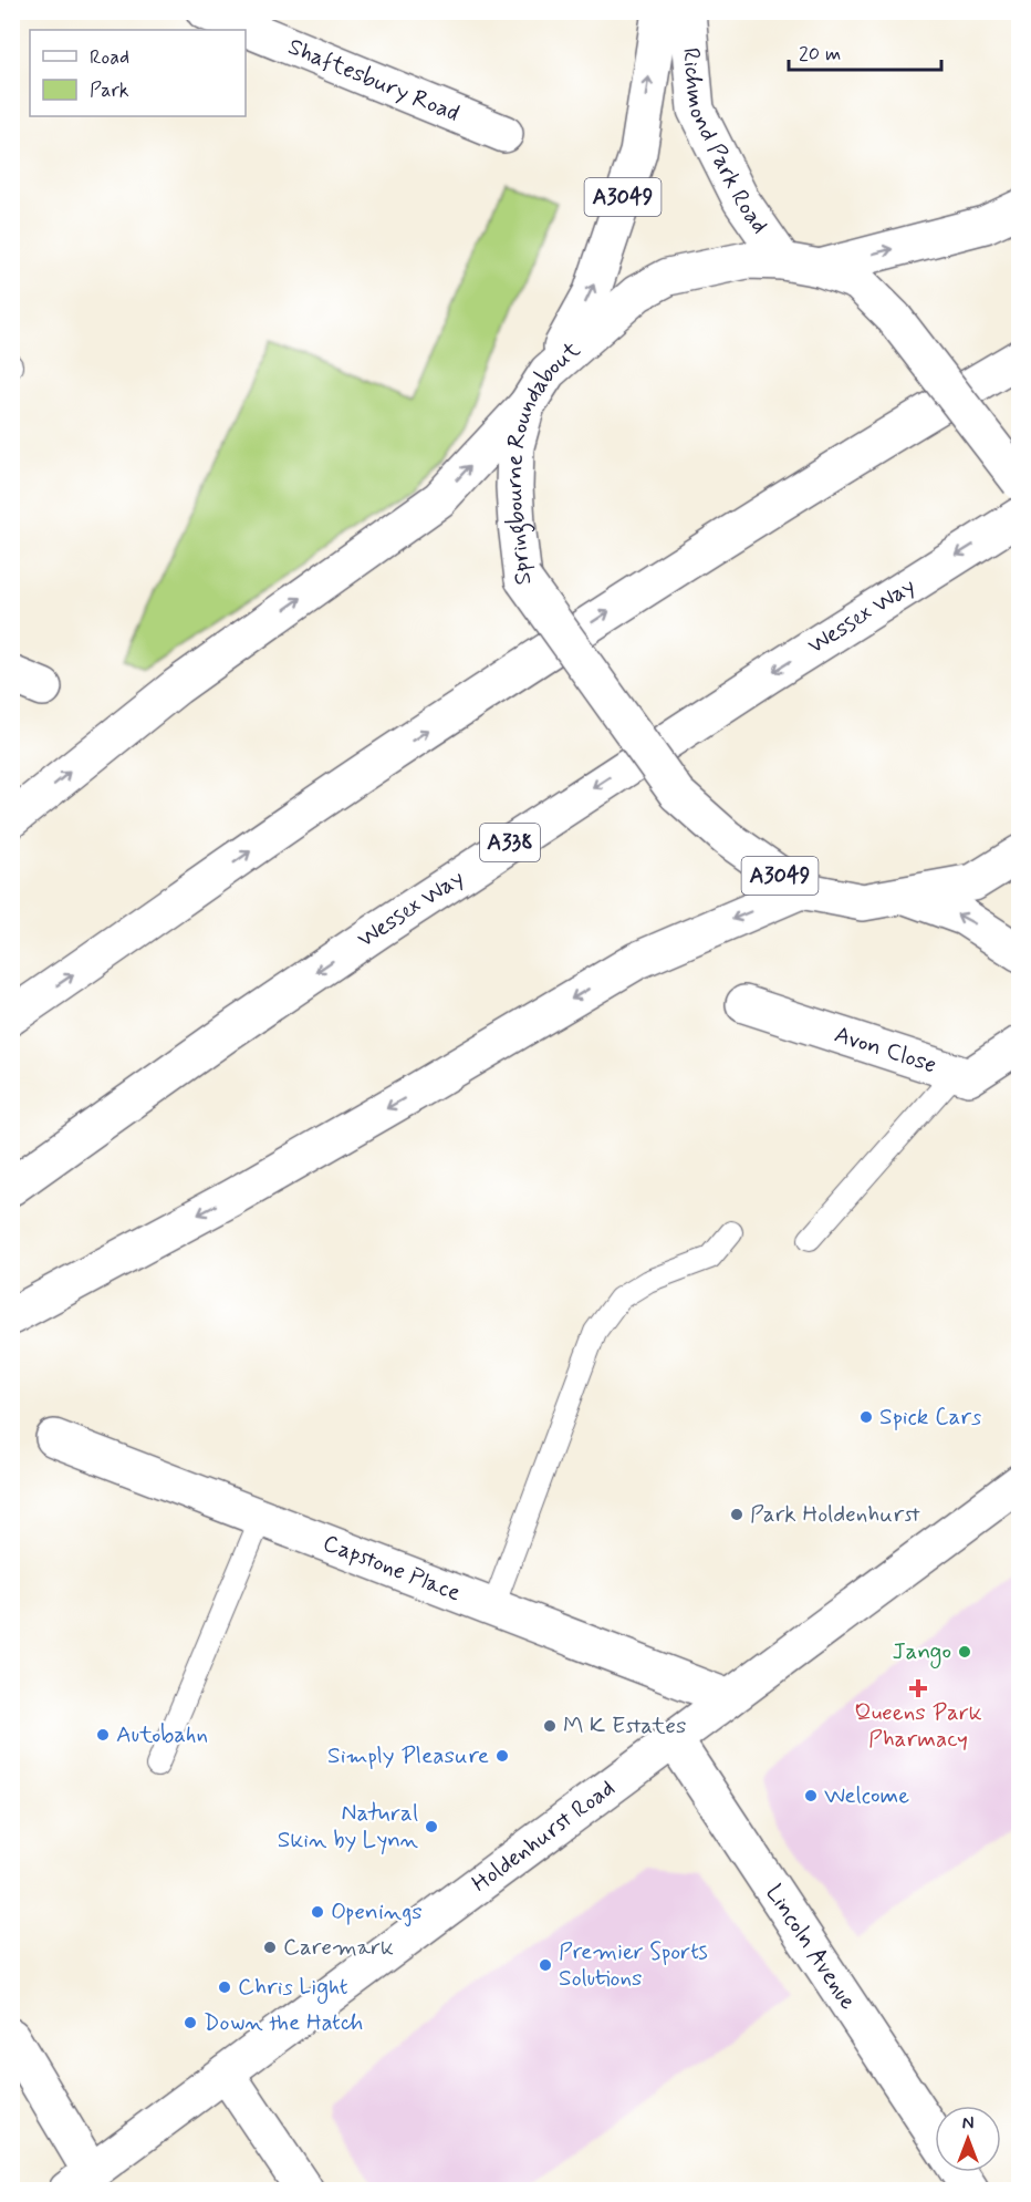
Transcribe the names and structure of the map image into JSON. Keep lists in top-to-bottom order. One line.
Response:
{"streets":{"main road":["Shaftesbury Road","Richmond Park Road","A3049","Springbourne Roundabout","Wessex Way","A338","Avon Close","Capstone Place","Holdenhurst Road","Lincoln Avenue"]},"crossings":[["Richmond Park Road","Springbourne Roundabout"],["A3049","Springbourne Roundabout"],["Capstone Place","Holdenhurst Road"],["Holdenhurst Road","Lincoln Avenue"]],"one_way":["Richmond Park Road"],"places":{"other":["Spick Cars","Park Holdenhurst","Jango","M K Estates","Autobahn","Simply Pleasure","Welcome","Natural Skin by Lynn","Openings","Caremark","Premier Sports Solutions","Chris Light","Down the Hatch"],"health":["Queens Park Pharmacy"]},"legend":["Road","Park"],"scale_bar":"20 m","north":"top"}
